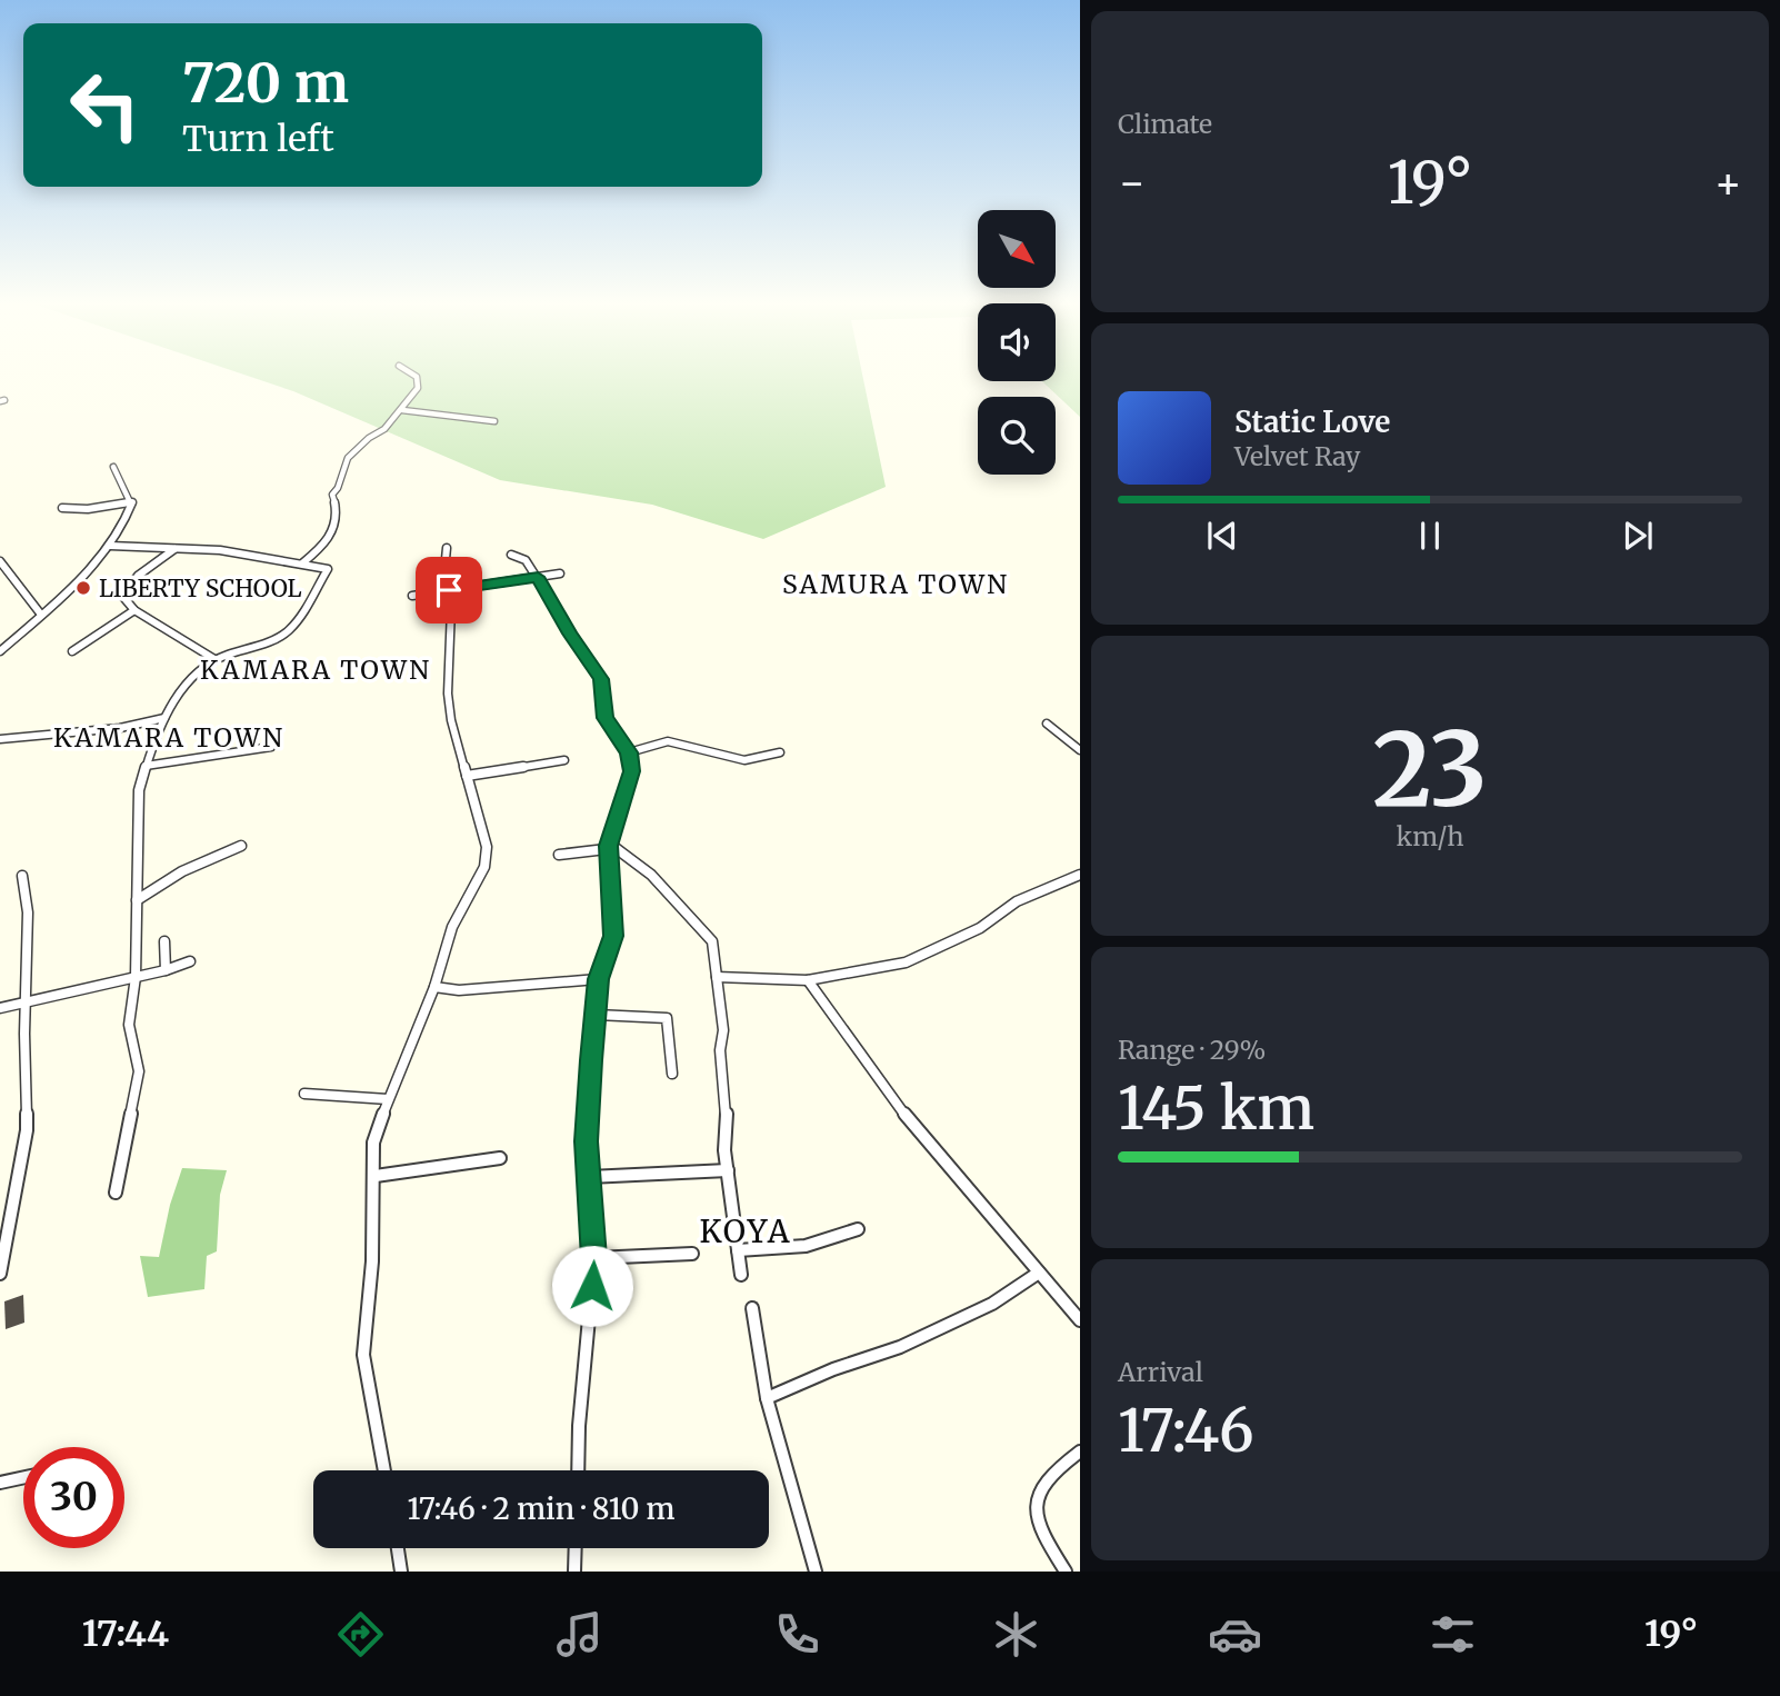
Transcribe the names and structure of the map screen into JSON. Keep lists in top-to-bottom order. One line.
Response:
{"districts":["SAMURA TOWN","KAMARA TOWN","KAMARA TOWN","KOYA"],"places":["LIBERTY SCHOOL"],"north":"bottom right","page":{"tile":["Climate",["23","km/h"],["Range · 29%","145 km"],["Arrival","17:46"]],"turn":["720 m","Turn left"],"heat":["−","19°","+"],"song":["Static Love","Velvet Ray"],"limit":"30","trip":"17:46 · 2 min · 810 m","tabs":["17:44","19°"]}}
